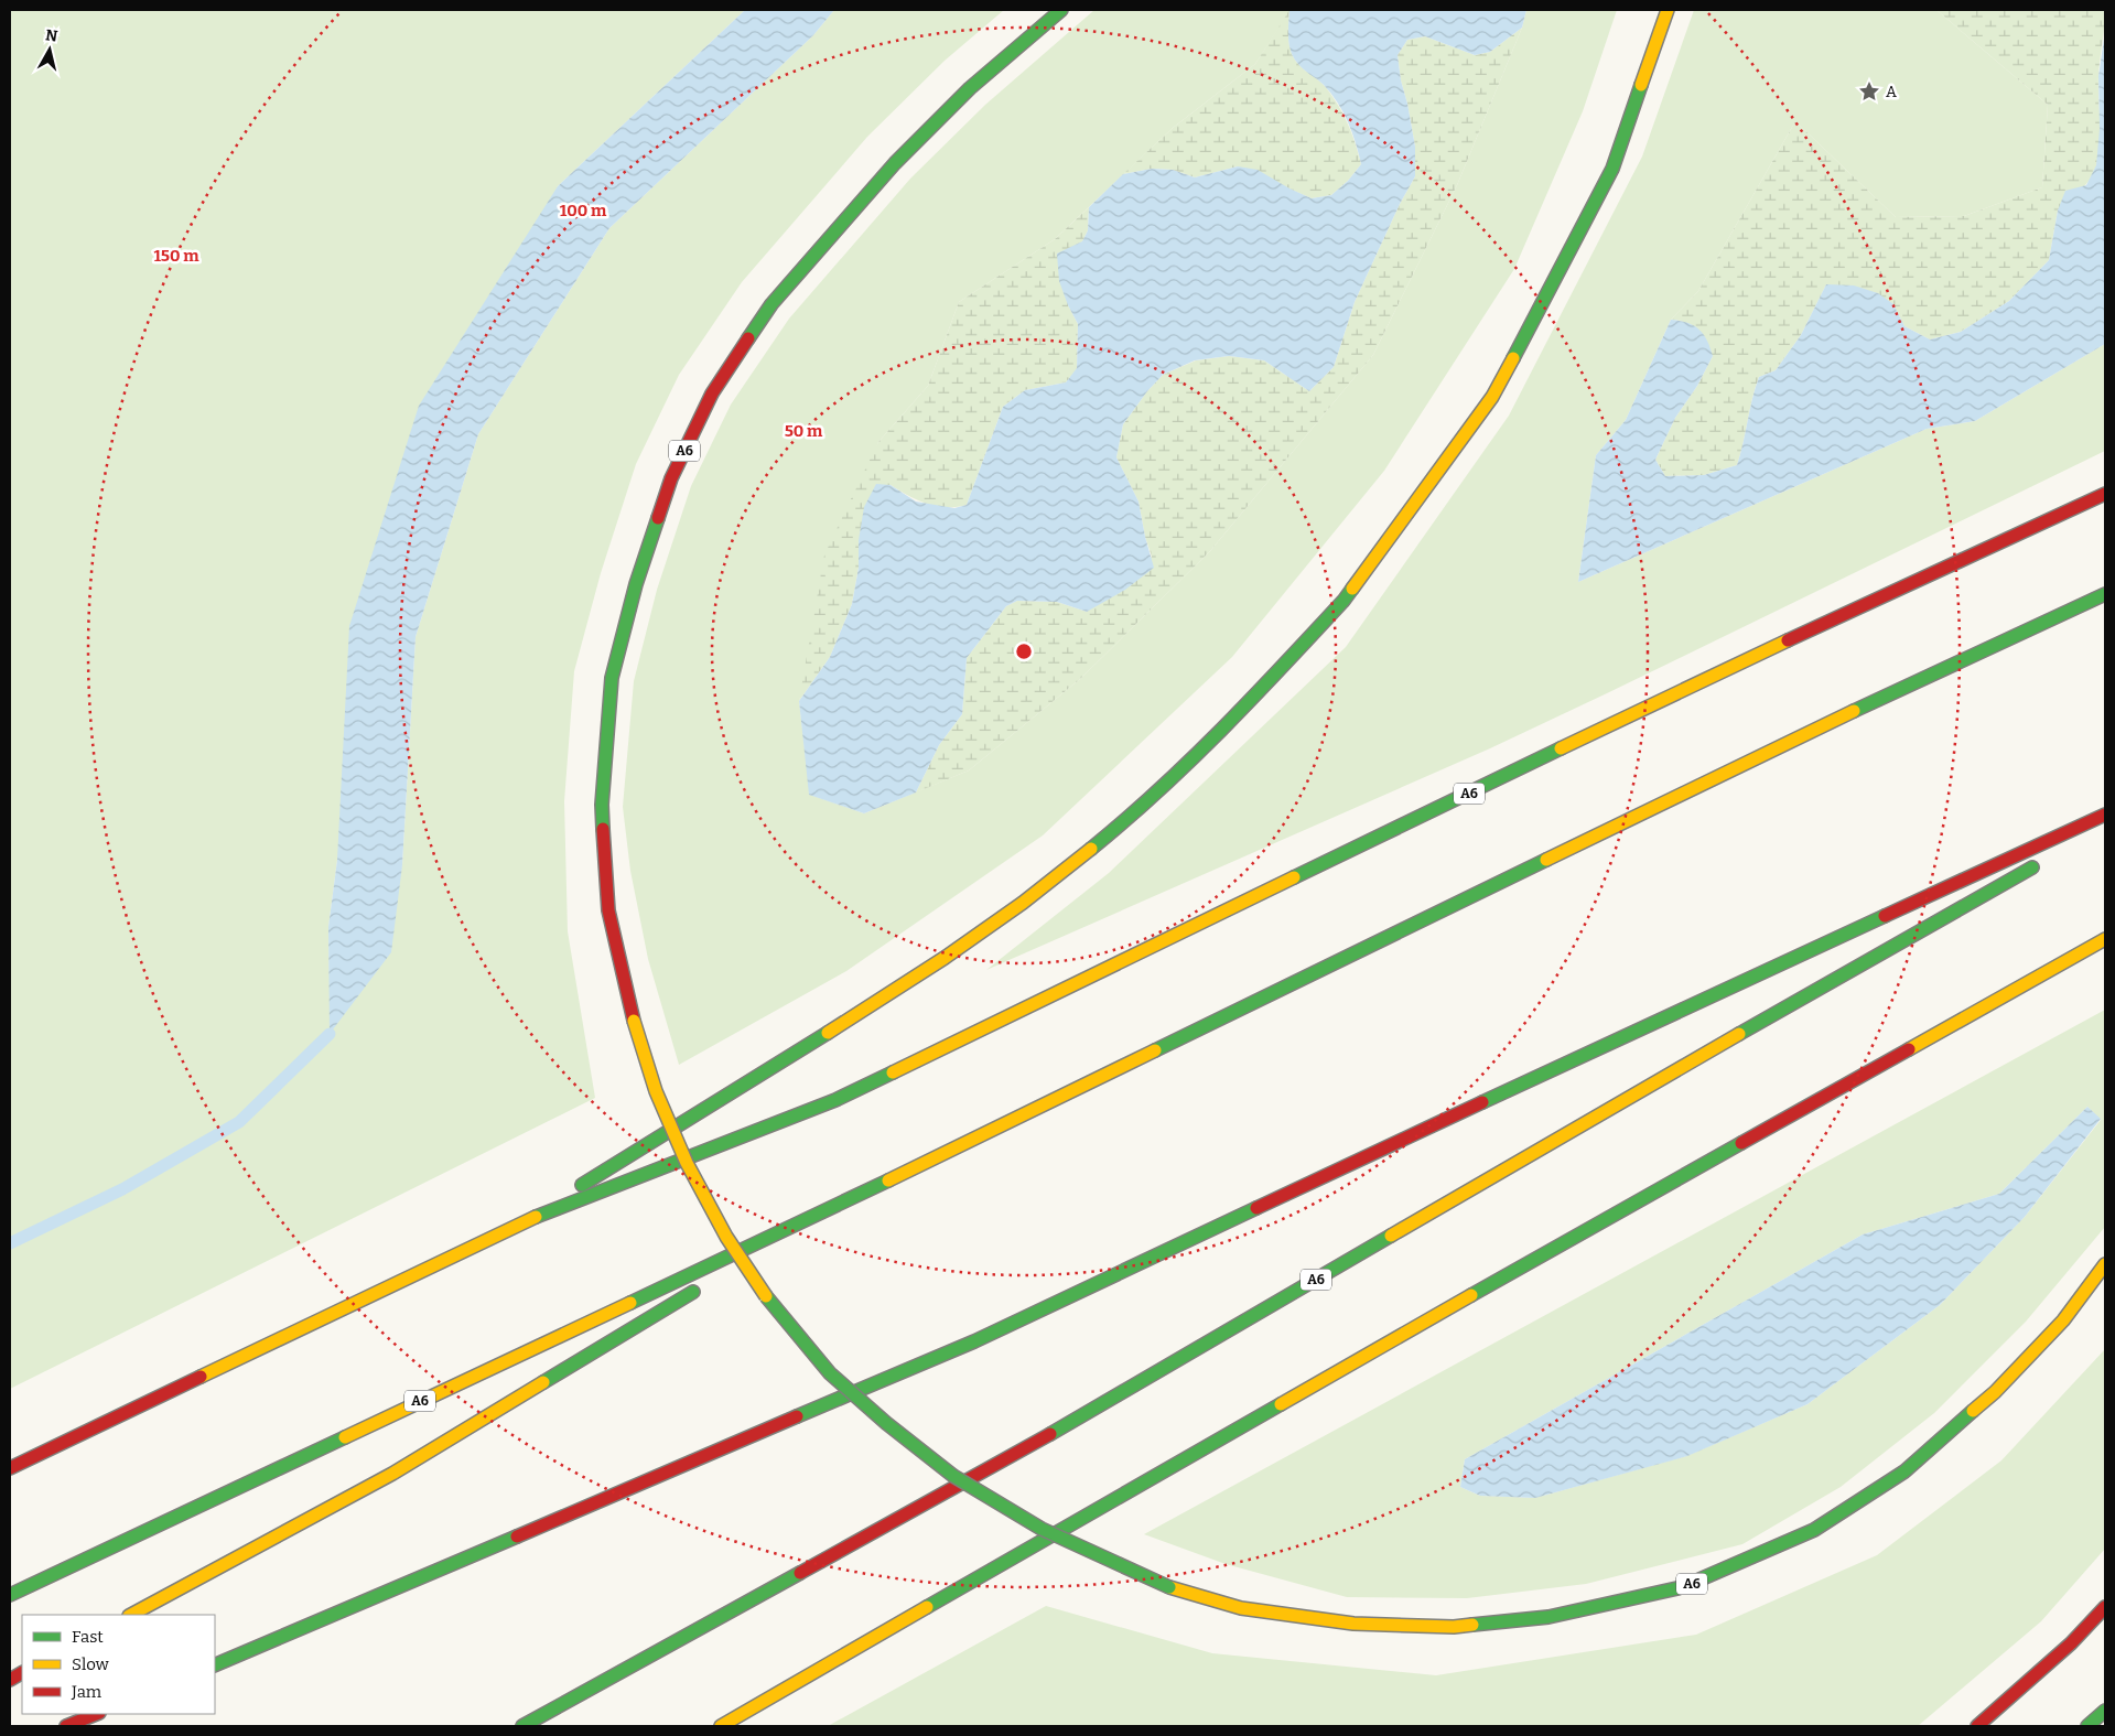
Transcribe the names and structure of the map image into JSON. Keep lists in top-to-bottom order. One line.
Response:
{"streets":{"highway":["A6"]},"places":{"place":["A"]},"legend":["Fast","Slow","Jam"],"north":"top","rings":["100 m","150 m","50 m"]}
